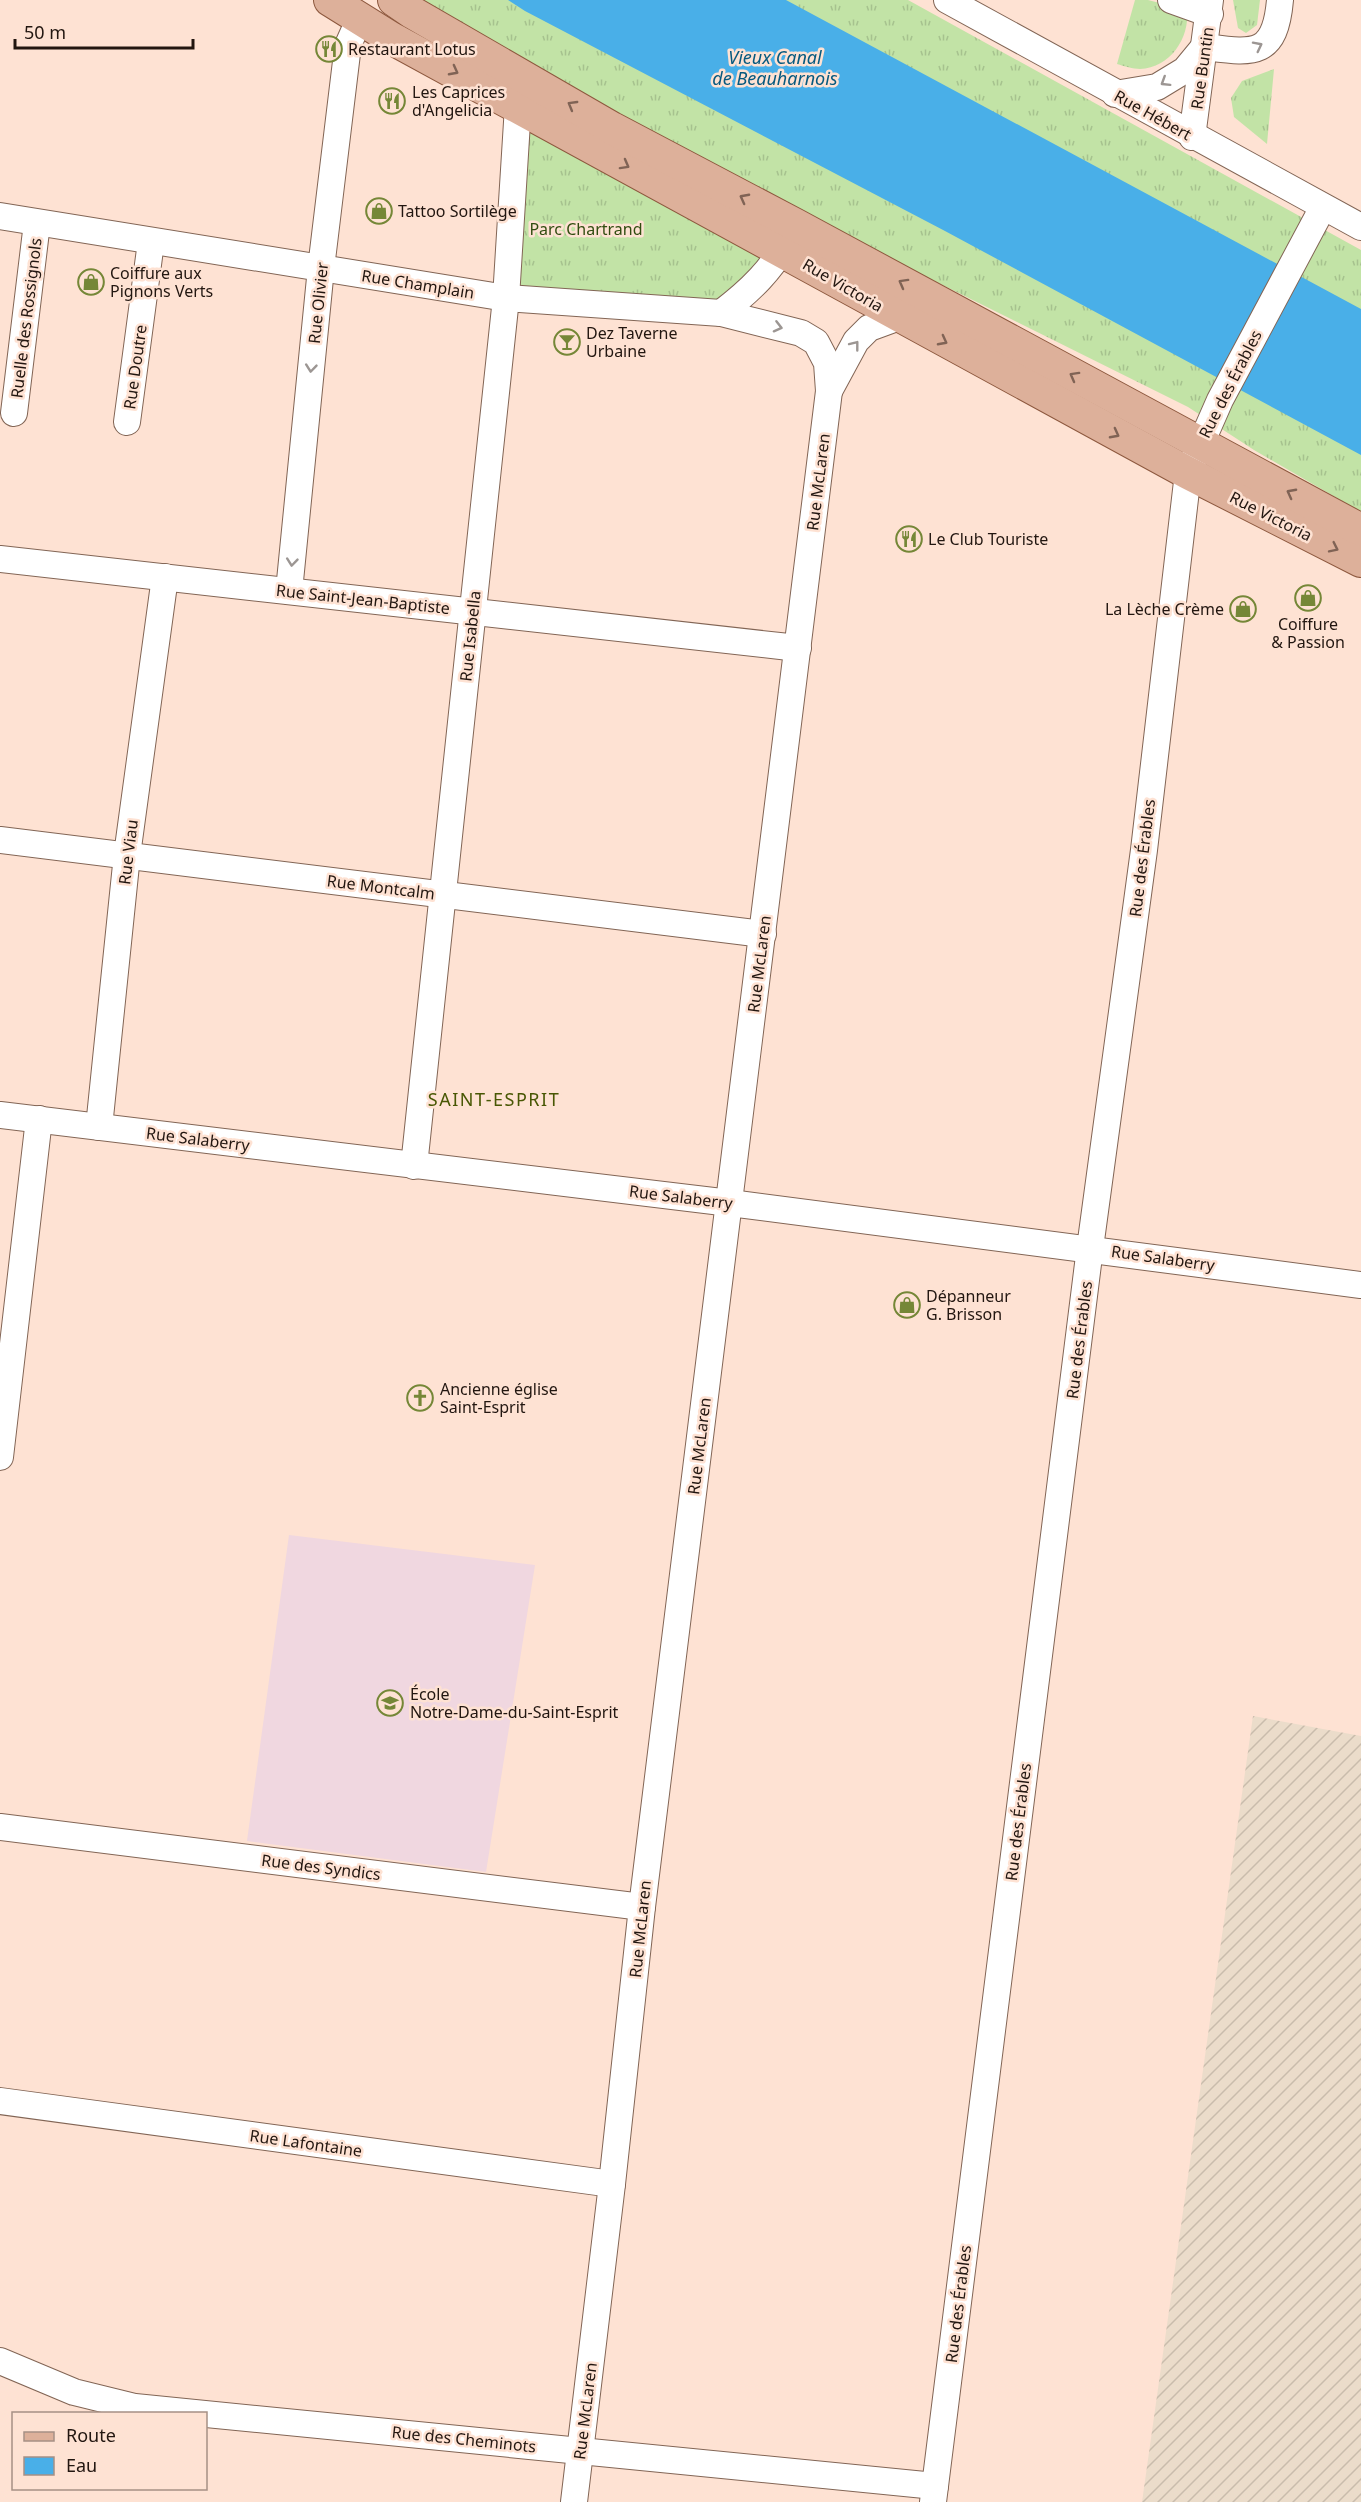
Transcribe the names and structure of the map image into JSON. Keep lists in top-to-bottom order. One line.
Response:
{"streets":{"main road":["Rue Victoria"],"street":["Rue Buntin","Rue Hébert","Rue Champlain","Rue Olivier","Ruelle des Rossignols","Rue Doutre","Rue des Érables","Rue McLaren","Rue Saint-Jean-Baptiste","Rue Isabella","Rue Viau","Rue Montcalm","Rue Salaberry","Rue des Syndics","Rue Lafontaine","Rue des Cheminots"]},"crossings":[["Rue Buntin","Rue Hébert"],["Rue Hébert","Rue des Érables"],["Rue Champlain","Rue Olivier"],["Rue Champlain","Ruelle des Rossignols"],["Rue Champlain","Rue Doutre"],["Rue Champlain","Rue McLaren"],["Rue Champlain","Rue Isabella"],["Rue Victoria","Rue Olivier"],["Rue Victoria","Rue des Érables"],["Rue Victoria","Rue McLaren"],["Rue Victoria","Rue Isabella"],["Rue Olivier","Rue Saint-Jean-Baptiste"],["Rue des Érables","Rue Salaberry"],["Rue des Érables","Rue des Cheminots"],["Rue McLaren","Rue Saint-Jean-Baptiste"],["Rue McLaren","Rue Montcalm"],["Rue McLaren","Rue Salaberry"],["Rue McLaren","Rue des Syndics"],["Rue McLaren","Rue Lafontaine"],["Rue McLaren","Rue des Cheminots"],["Rue Saint-Jean-Baptiste","Rue Isabella"],["Rue Saint-Jean-Baptiste","Rue Viau"],["Rue Isabella","Rue Montcalm"],["Rue Isabella","Rue Salaberry"],["Rue Viau","Rue Montcalm"],["Rue Viau","Rue Salaberry"]],"one_way":["Rue Olivier"],"districts":["SAINT-ESPRIT"],"water":["Vieux Canal de Beauharnois"],"parks":["Parc Chartrand"],"places":{"restaurant":["Restaurant Lotus","Les Caprices d'Angelicia","Le Club Touriste"],"shop":["Tattoo Sortilège","Coiffure aux Pignons Verts","Coiffure & Passion","La Lèche Crème","Dépanneur G. Brisson"],"bar":["Dez Taverne Urbaine"],"church":["Ancienne église Saint-Esprit"],"school or university":["École Notre-Dame-du-Saint-Esprit"]},"legend":["Route","Eau"],"scale_bar":"50 m"}
